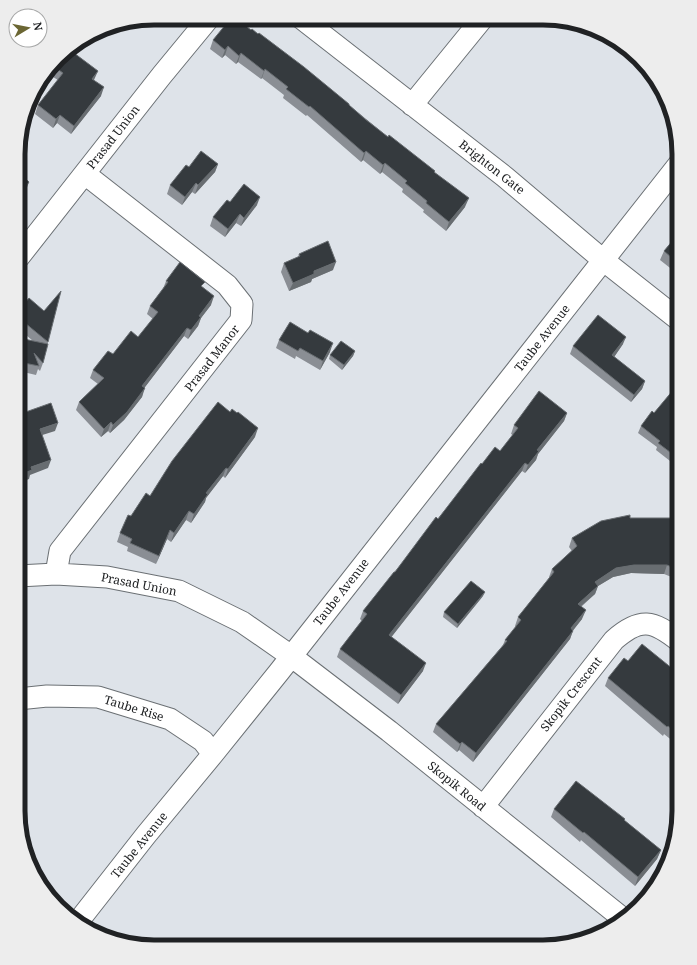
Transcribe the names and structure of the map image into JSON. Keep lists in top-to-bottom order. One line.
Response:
{"streets":{"street":["Prasad Union","Brighton Gate","Taube Avenue","Prasad Manor","Skopik Crescent","Taube Rise","Skopik Road"]},"crossings":[["Prasad Union","Taube Avenue"],["Prasad Union","Prasad Manor"],["Prasad Union","Skopik Road"],["Brighton Gate","Taube Avenue"],["Taube Avenue","Taube Rise"],["Taube Avenue","Skopik Road"],["Skopik Crescent","Skopik Road"]],"north":"right"}
